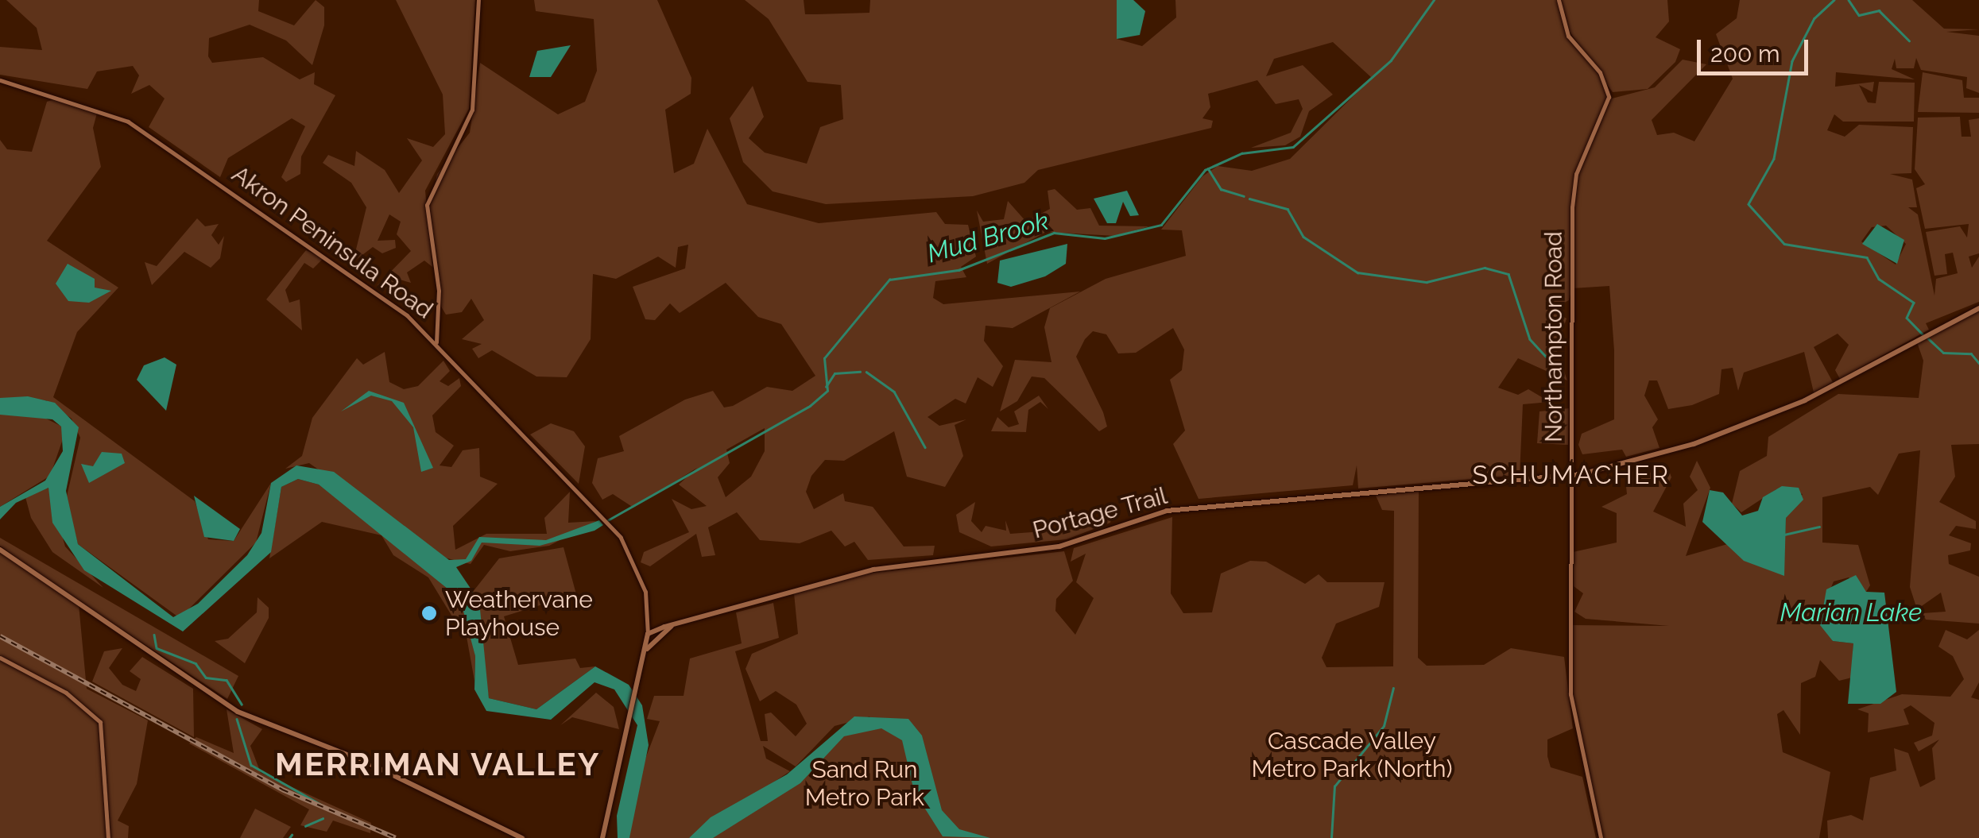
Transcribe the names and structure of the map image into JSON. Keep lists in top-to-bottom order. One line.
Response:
{"streets":{"main road":["Portage Trail"],"street":["Akron Peninsula Road","Northampton Road"]},"crossings":[["Akron Peninsula Road","Portage Trail"],["Northampton Road","Portage Trail"]],"districts":["SCHUMACHER","MERRIMAN VALLEY"],"water":["Mud Brook","Marian Lake"],"parks":["Cascade Valley Metro Park (North)","Sand Run Metro Park"],"places":["Weathervane Playhouse"],"scale_bar":"200 m"}
